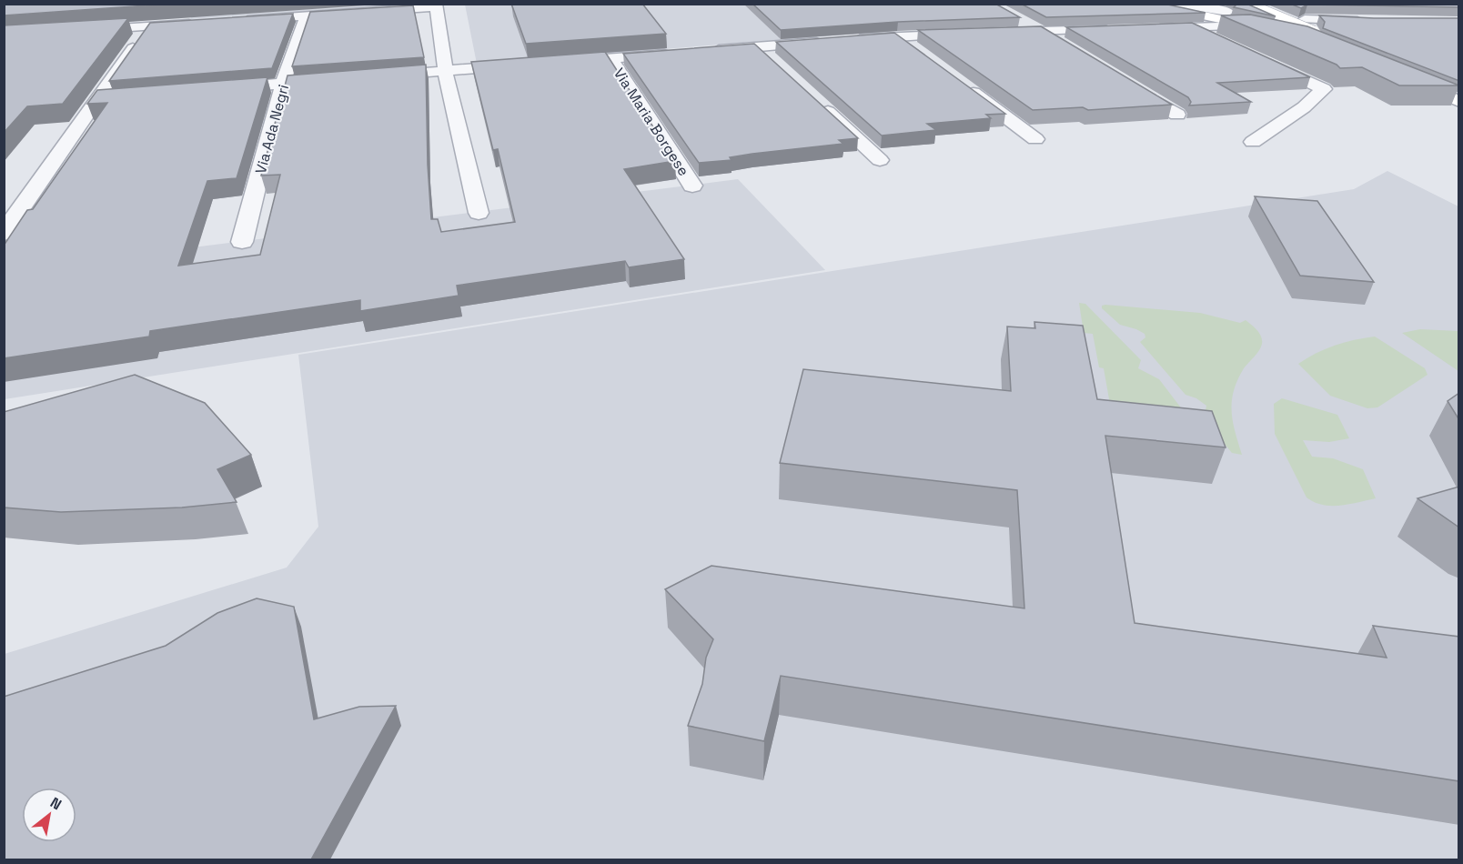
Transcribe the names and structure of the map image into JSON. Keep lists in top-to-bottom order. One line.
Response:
{"streets":{"street":["Via Maria Borgese","Via Ada Negri"]},"north":"top right"}
